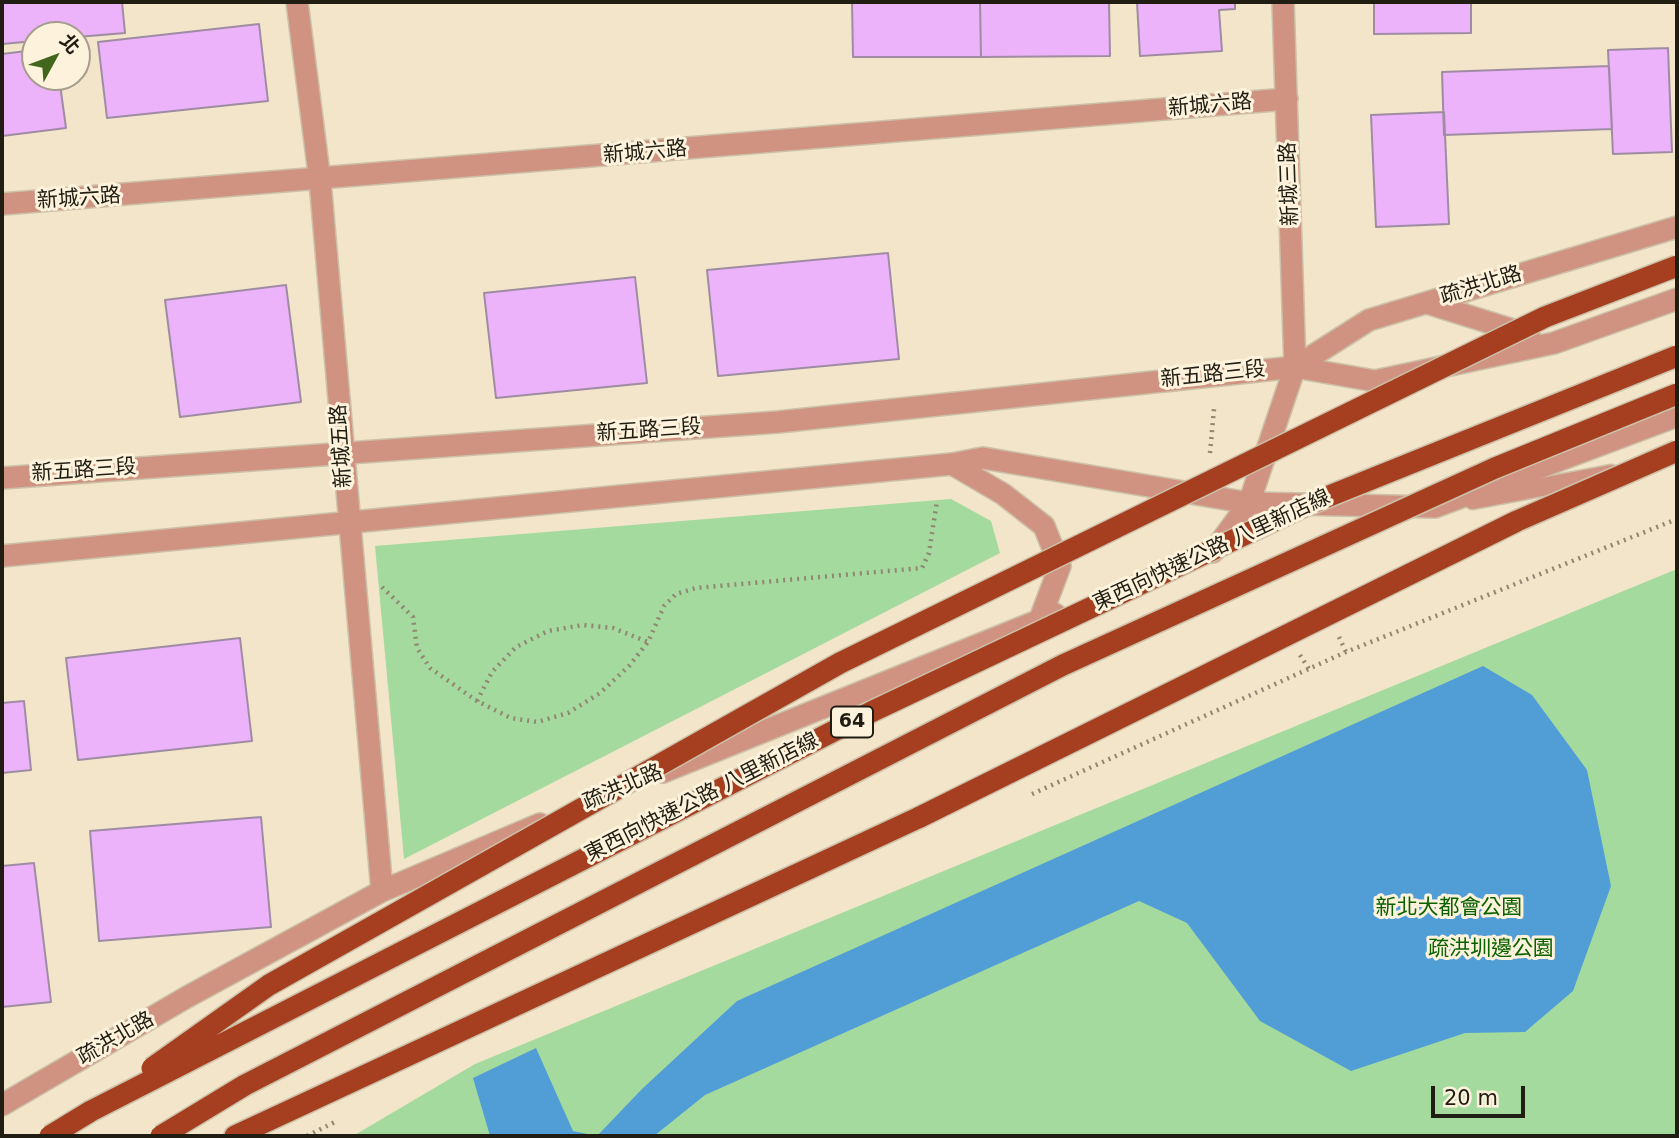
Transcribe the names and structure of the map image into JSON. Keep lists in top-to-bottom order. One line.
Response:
{"streets":{"highway":["東西向快速公路 八里新店線","64"],"street":["新城六路","新城三路","疏洪北路","新五路三段","新城五路"]},"crossings":[["新城六路","新城三路"],["新城六路","新城五路"],["新城三路","疏洪北路"],["新城三路","新五路三段"],["疏洪北路","新五路三段"],["疏洪北路","新城五路"],["新五路三段","新城五路"]],"parks":["新北大都會公園","疏洪圳邊公園"],"scale_bar":"20 m","north":"top right"}
